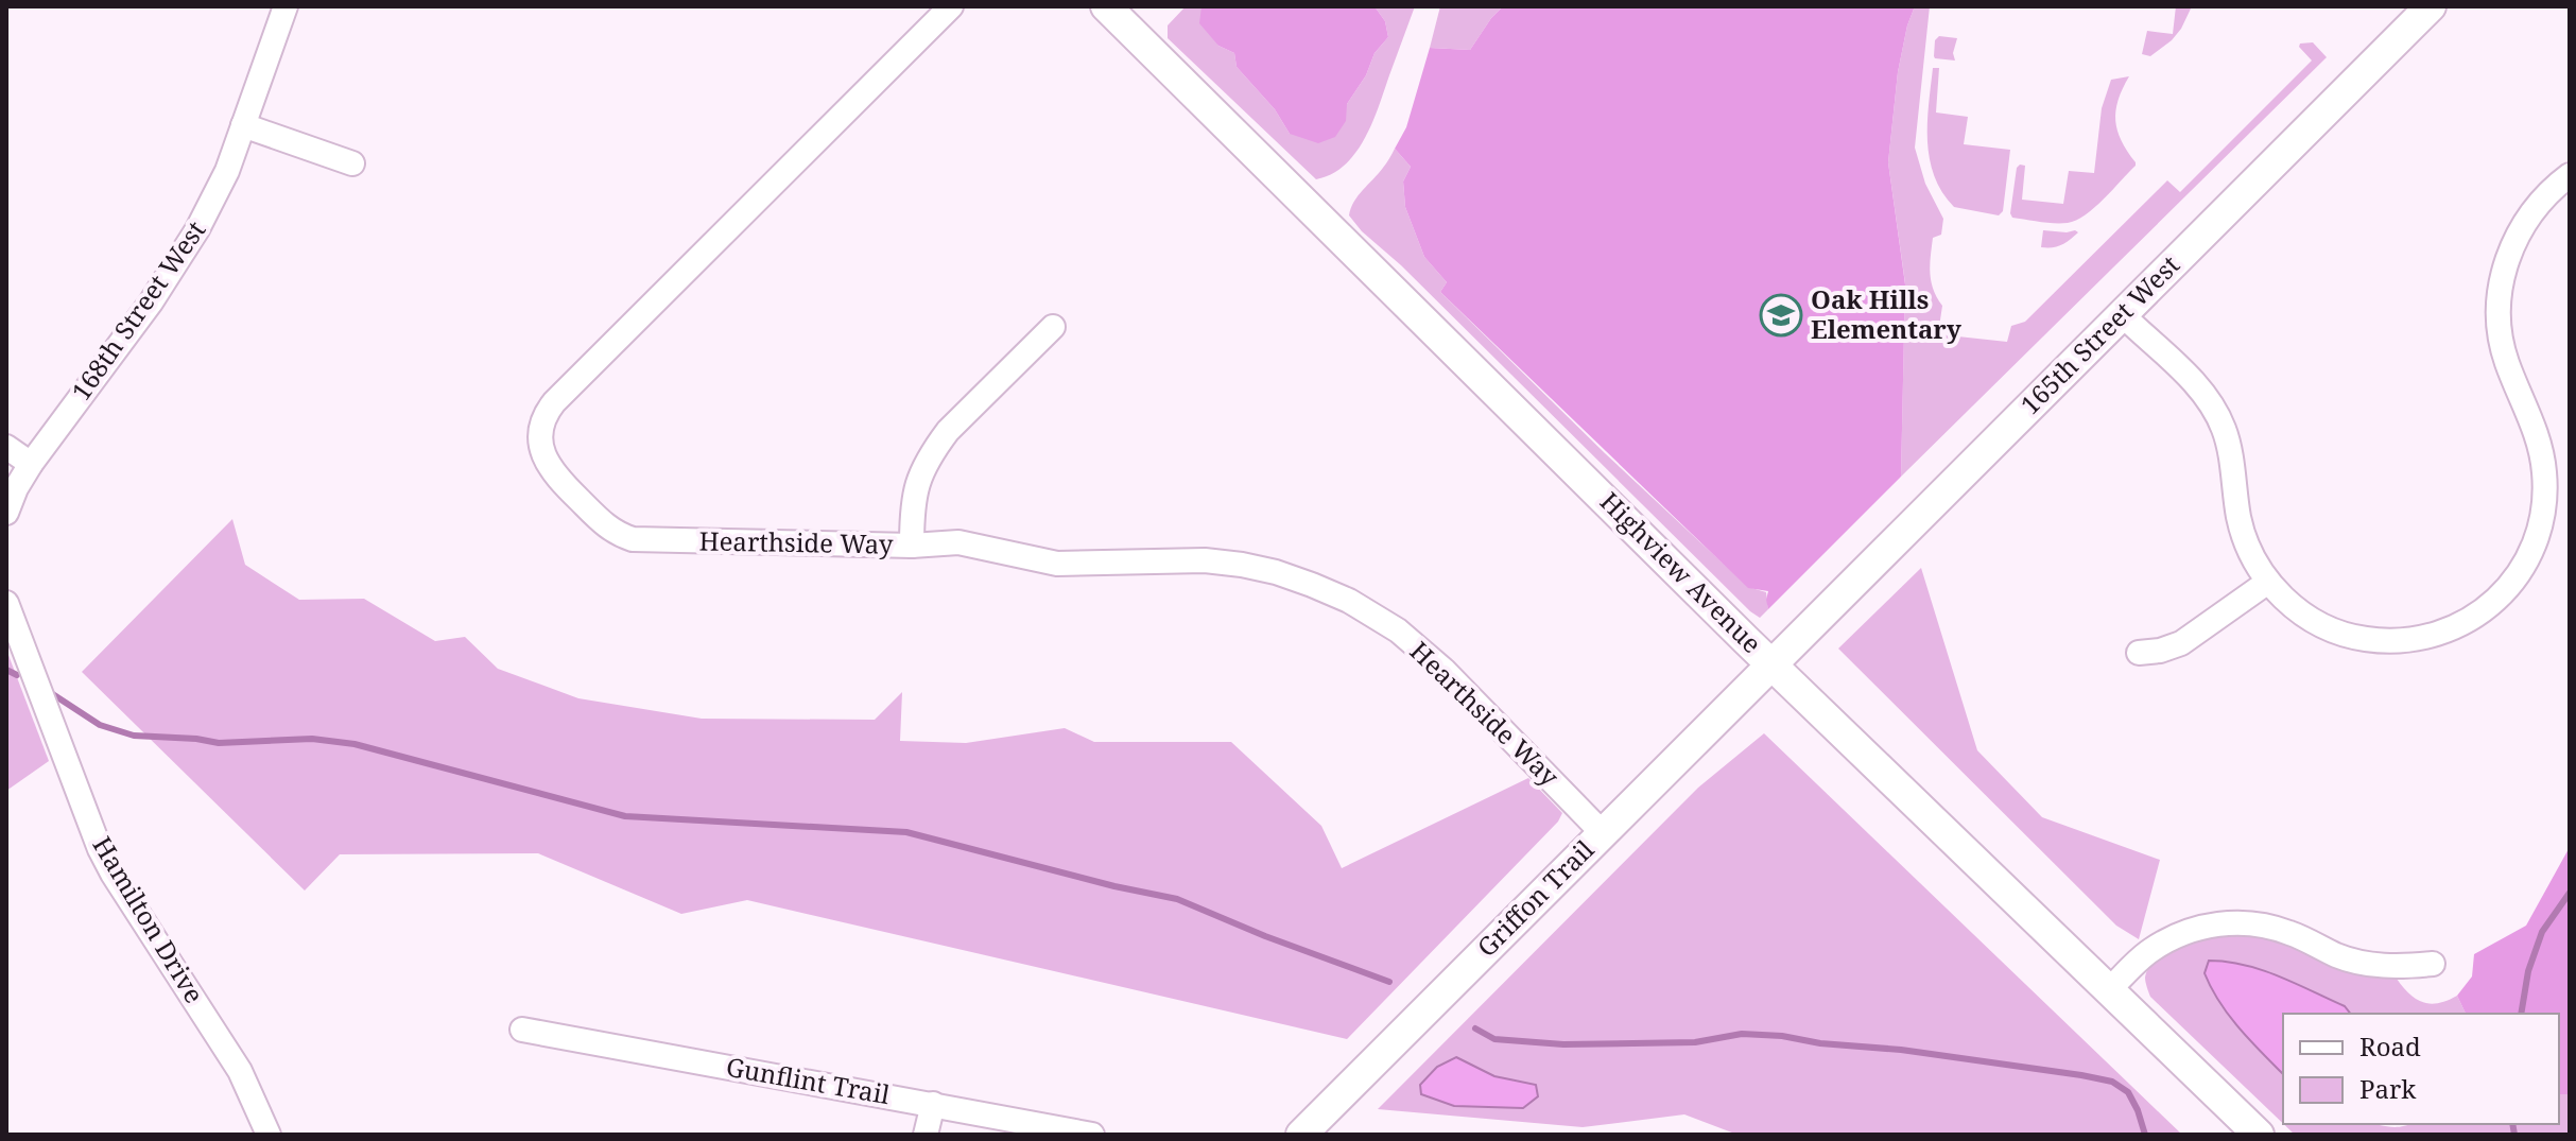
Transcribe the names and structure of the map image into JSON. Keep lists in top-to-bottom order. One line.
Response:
{"streets":{"street":["168th Street West","165th Street West","Hearthside Way","Highview Avenue","Griffon Trail","Hamilton Drive","Gunflint Trail"]},"crossings":[["165th Street West","Highview Avenue"],["165th Street West","Griffon Trail"],["Hearthside Way","Griffon Trail"],["Highview Avenue","Griffon Trail"]],"places":{"school or university":["Oak Hills Elementary"]},"legend":["Road","Park"]}
